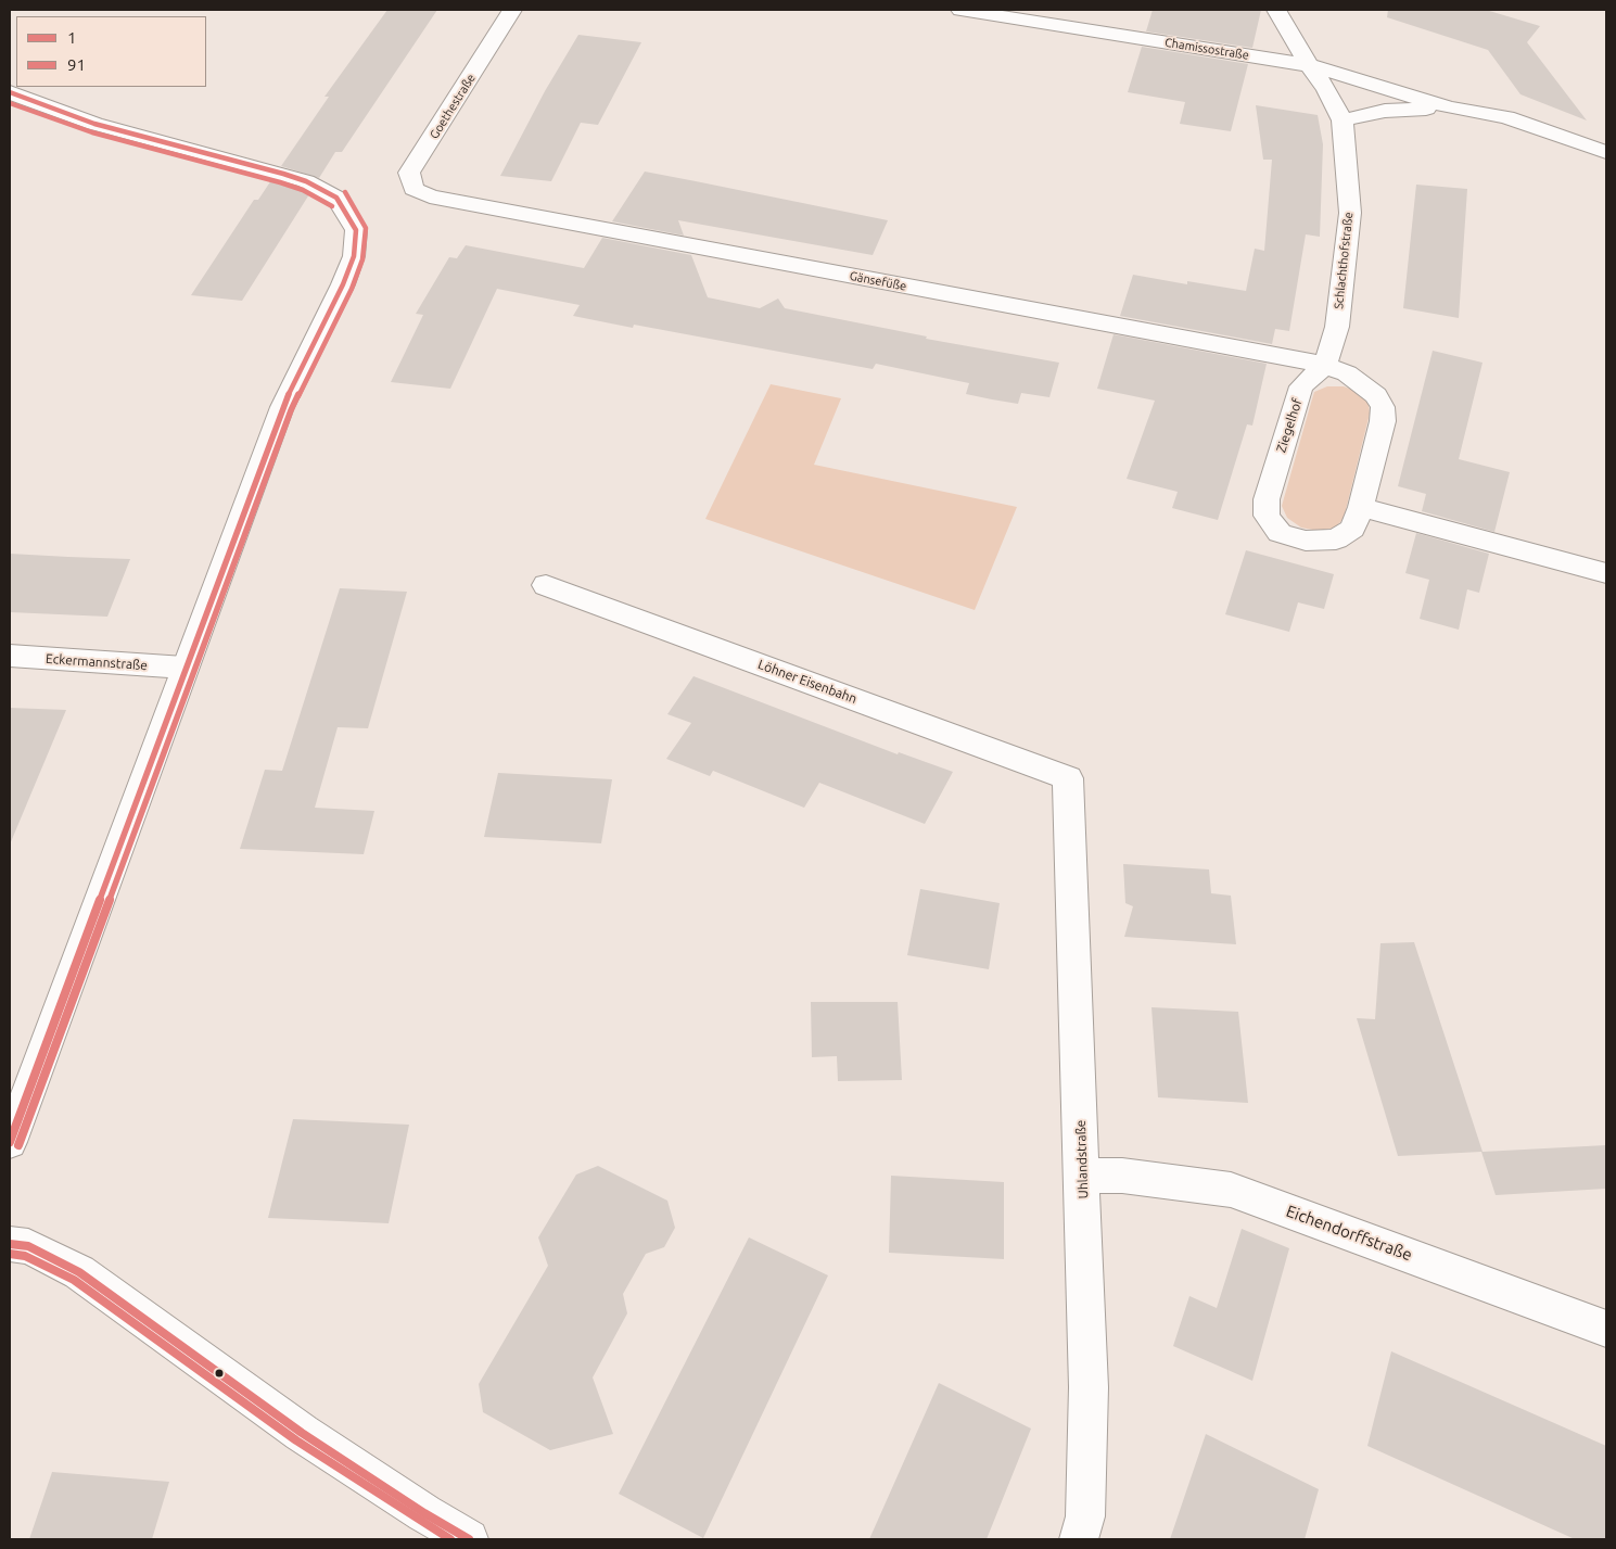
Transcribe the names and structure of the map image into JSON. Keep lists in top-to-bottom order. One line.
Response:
{"streets":{"street":["Chamissostraße","Goethestraße","Schlachthofstraße","Gänsefüße","Ziegelhof","Eckermannstraße","Löhner Eisenbahn","Uhlandstraße","Eichendorffstraße"]},"crossings":[["Chamissostraße","Schlachthofstraße"],["Goethestraße","Gänsefüße"],["Schlachthofstraße","Gänsefüße"],["Schlachthofstraße","Ziegelhof"],["Gänsefüße","Ziegelhof"],["Löhner Eisenbahn","Uhlandstraße"],["Uhlandstraße","Eichendorffstraße"]],"lines":["transit line 1","transit line 91"],"legend":["1","91"]}
